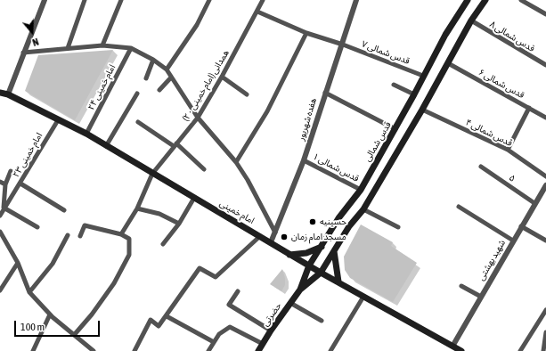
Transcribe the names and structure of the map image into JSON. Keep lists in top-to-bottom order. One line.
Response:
{"streets":{"main road":["قدس شمالی","امام خمینی","حضرتی"],"street":["قدس شمالی ۸","۷ قدس شمالی","قدس شمالی ۶","همدانی (امام خمینی ۲۰)","امام خمینی ۲۴","هفده شهریور","قدس شمالی ۴","امام خمینی ۲۳","قدس شمالی ۱","۵","شهید بهشتی"]},"crossings":[["۷ قدس شمالی","همدانی (امام خمینی ۲۰)"],["۷ قدس شمالی","هفده شهریور"],["۷ قدس شمالی","قدس شمالی"],["همدانی (امام خمینی ۲۰)","امام خمینی"],["امام خمینی ۲۴","امام خمینی"],["هفده شهریور","قدس شمالی ۱"],["هفده شهریور","امام خمینی"],["قدس شمالی","قدس شمالی ۱"],["قدس شمالی","امام خمینی"],["قدس شمالی","حضرتی"],["امام خمینی ۲۳","امام خمینی"],["۵","شهید بهشتی"],["امام خمینی","شهید بهشتی"]],"places":["حسینیه","مسجد امام زمان"],"scale_bar":"100 m","north":"bottom"}
